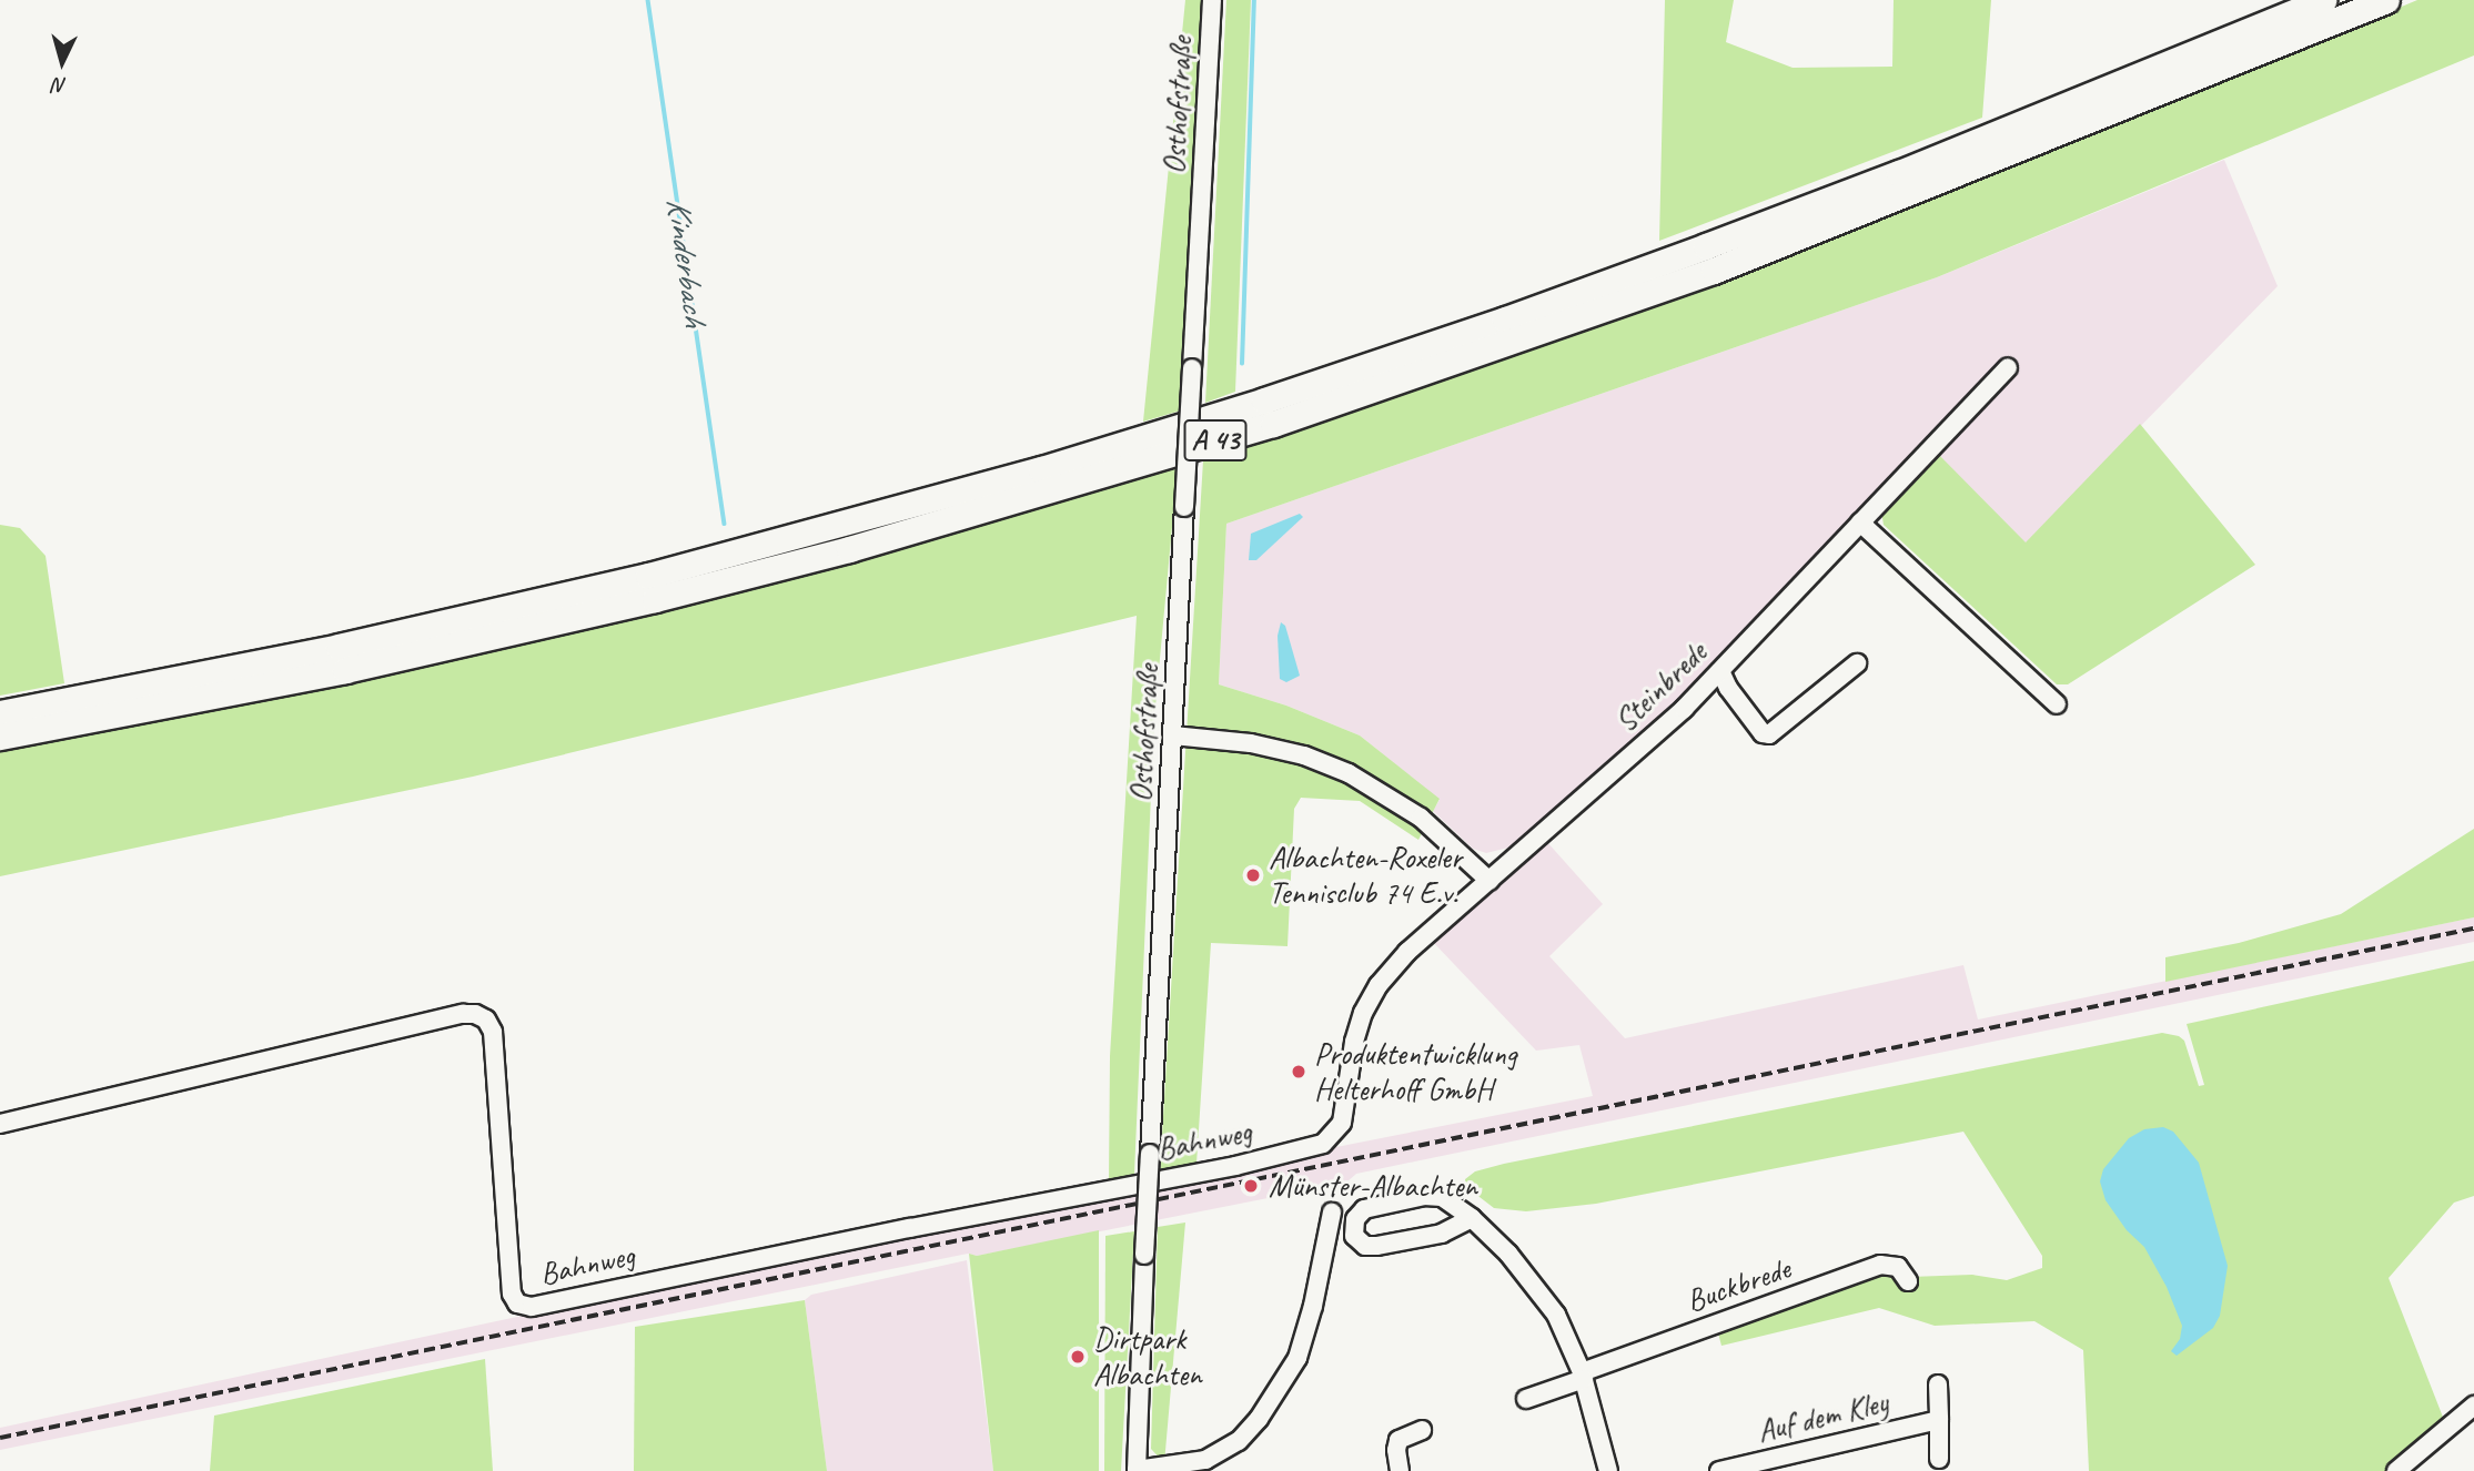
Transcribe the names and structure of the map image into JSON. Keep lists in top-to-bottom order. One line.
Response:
{"streets":{"highway":["A 43"],"street":["Osthofstraße","Steinbrede","Bahnweg","Buckbrede","Auf dem Kley"]},"crossings":[["Steinbrede","Bahnweg"]],"water":["Kinderbach"],"places":["Albachten-Roxeler Tennisclub 74 E.v.","Produktentwicklung Helterhoff GmbH","Münster-Albachten","Dirtpark Albachten"],"north":"bottom"}
